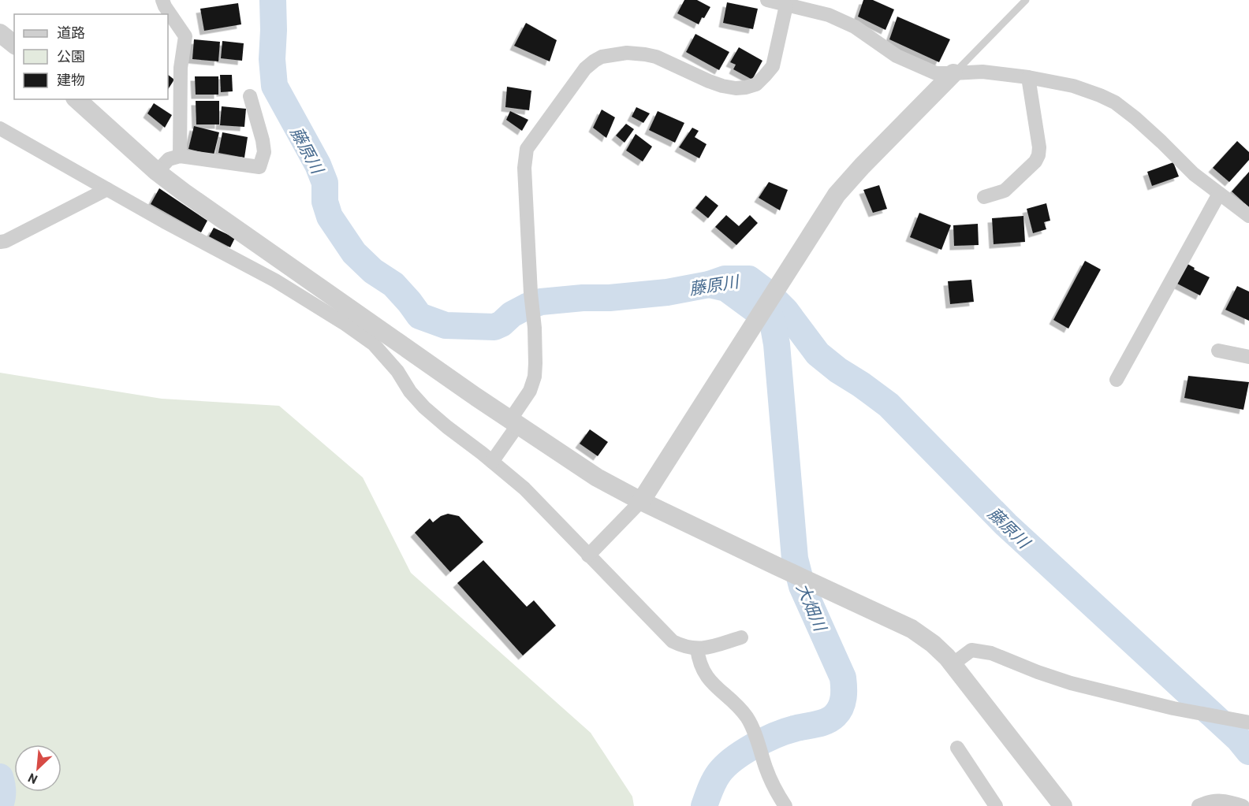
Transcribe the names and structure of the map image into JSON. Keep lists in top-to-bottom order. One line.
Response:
{"water":["藤原川","大畑川"],"legend":["道路","公園","建物"],"north":"bottom left"}
